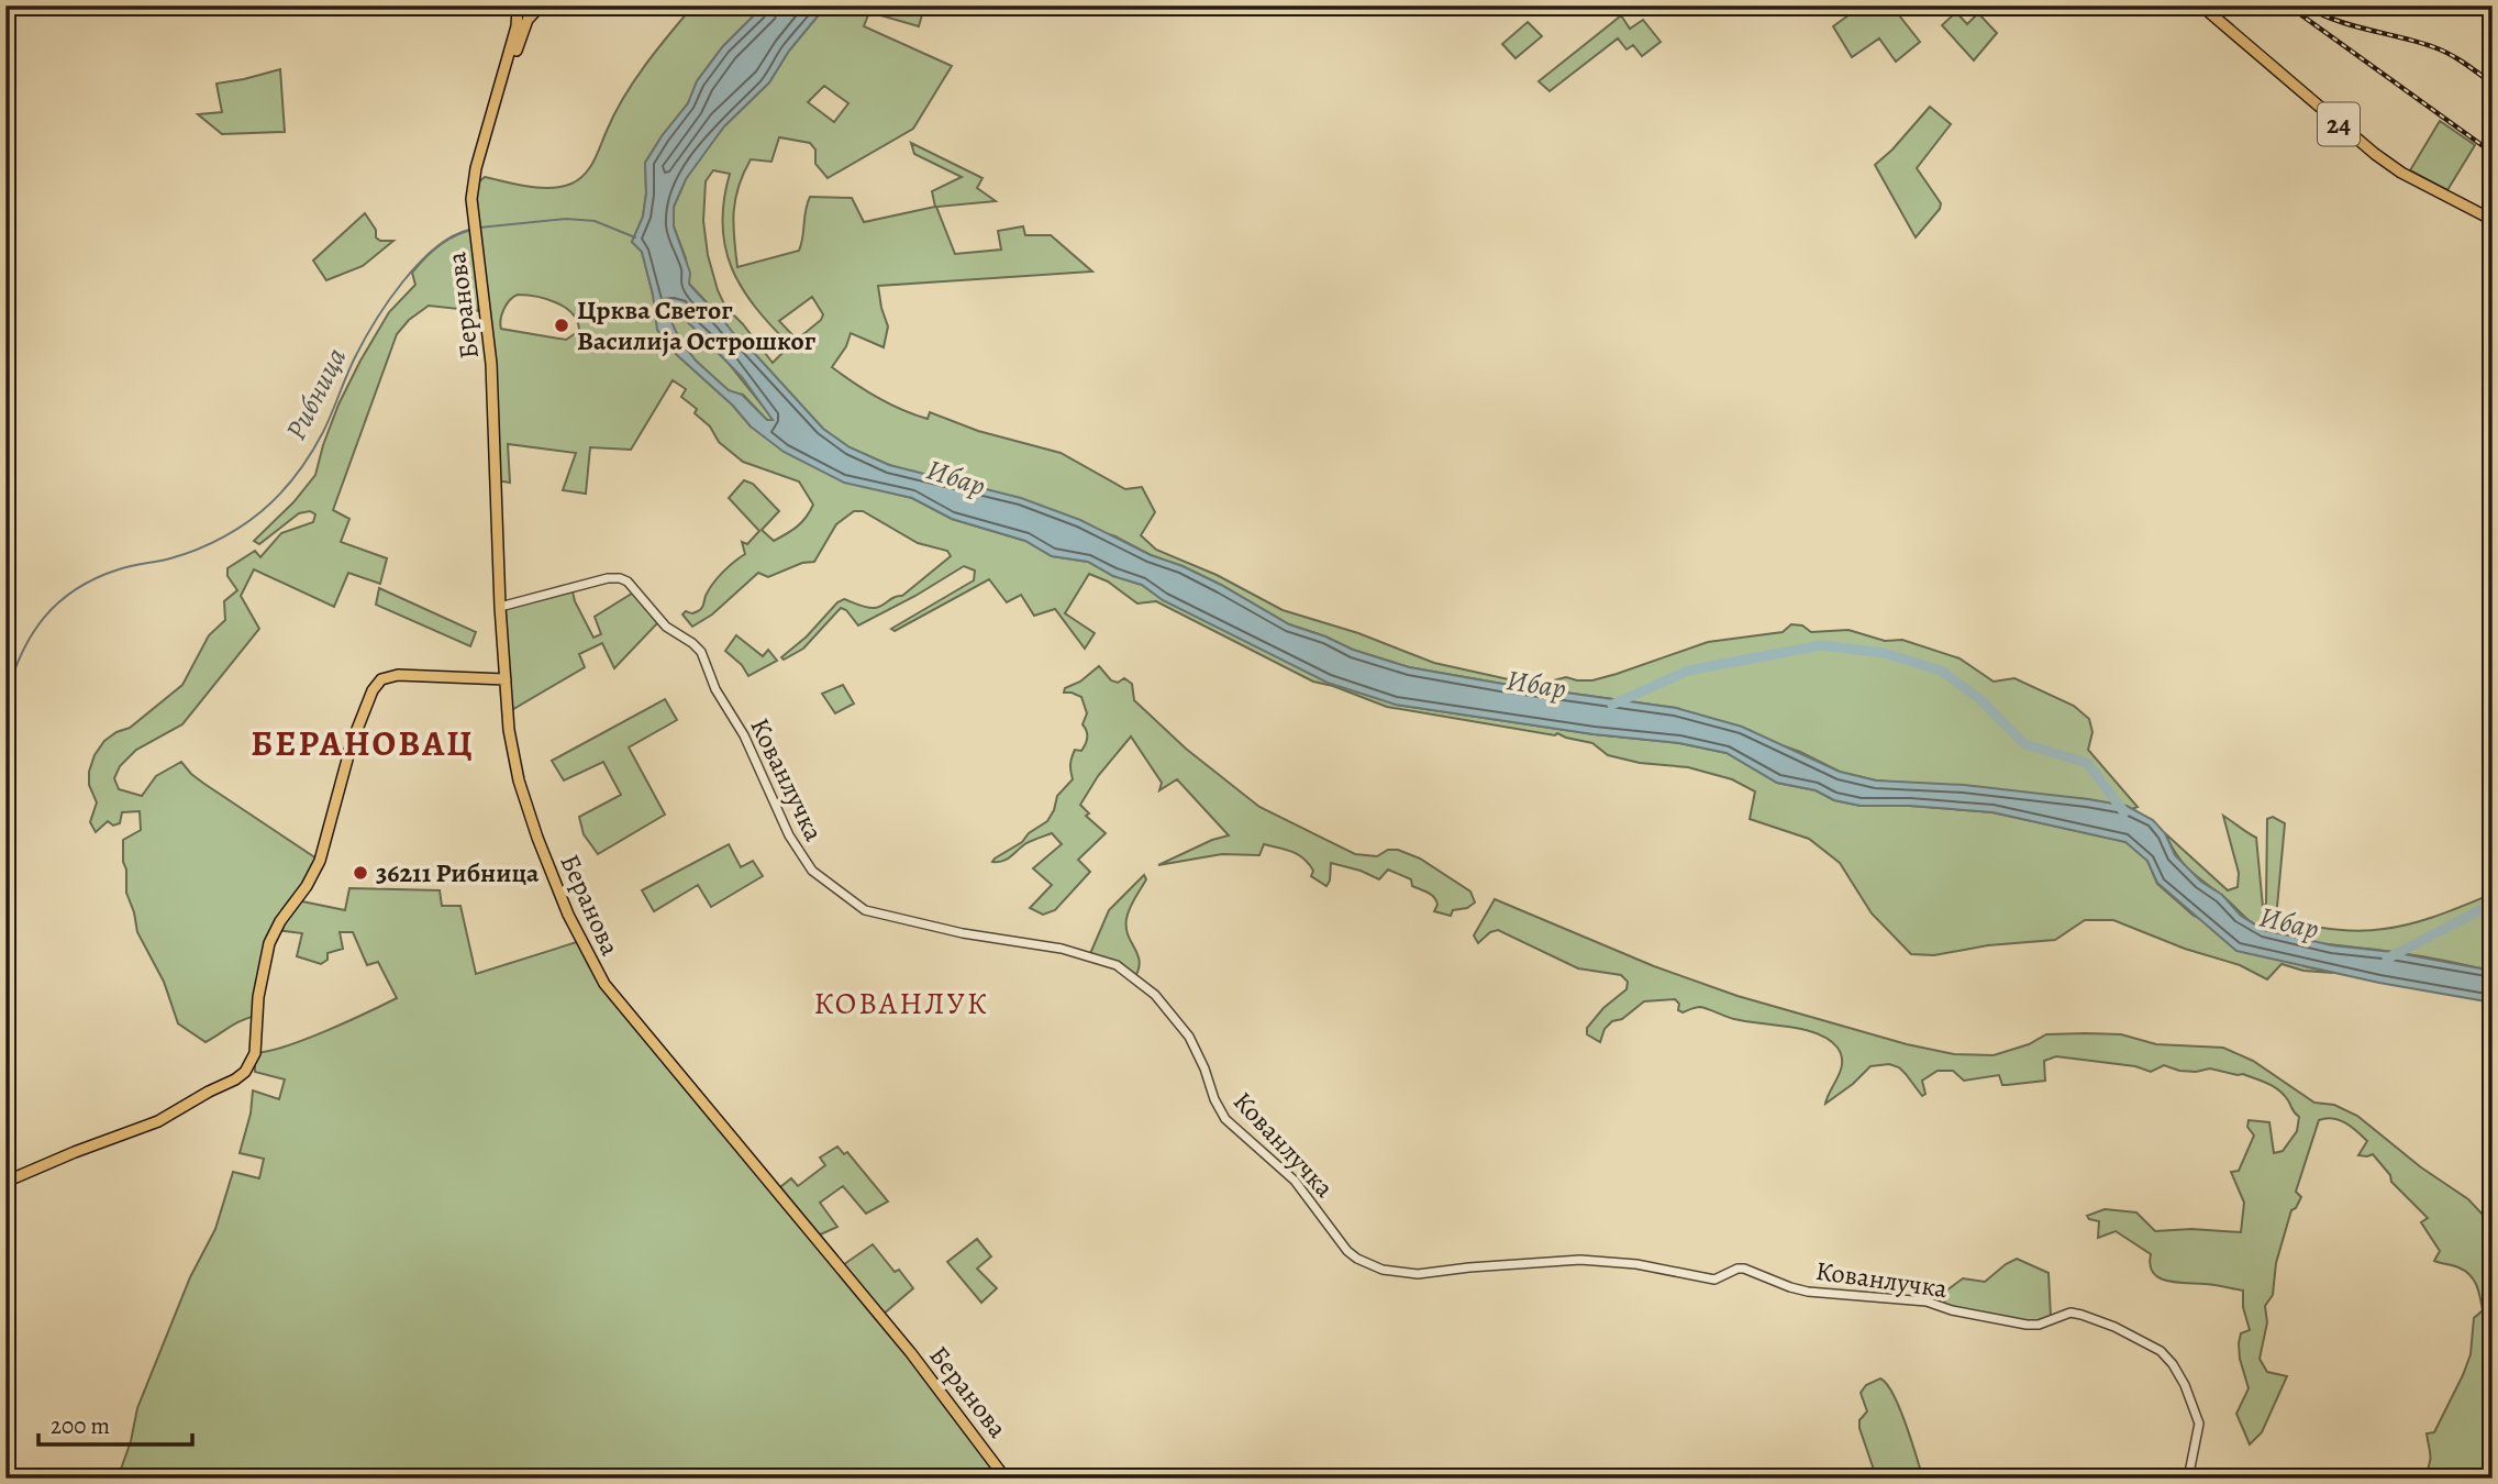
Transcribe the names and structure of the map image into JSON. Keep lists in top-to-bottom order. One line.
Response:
{"streets":{"main road":["24","Беранова"],"street":["Кованлучка"]},"crossings":[["Беранова","Кованлучка"]],"districts":["БЕРАНОВАЦ","КОВАНЛУК"],"water":["Рибница","Ибар"],"places":["Црква Светог Василија Острошког","36211 Рибница"],"scale_bar":"200 m"}
